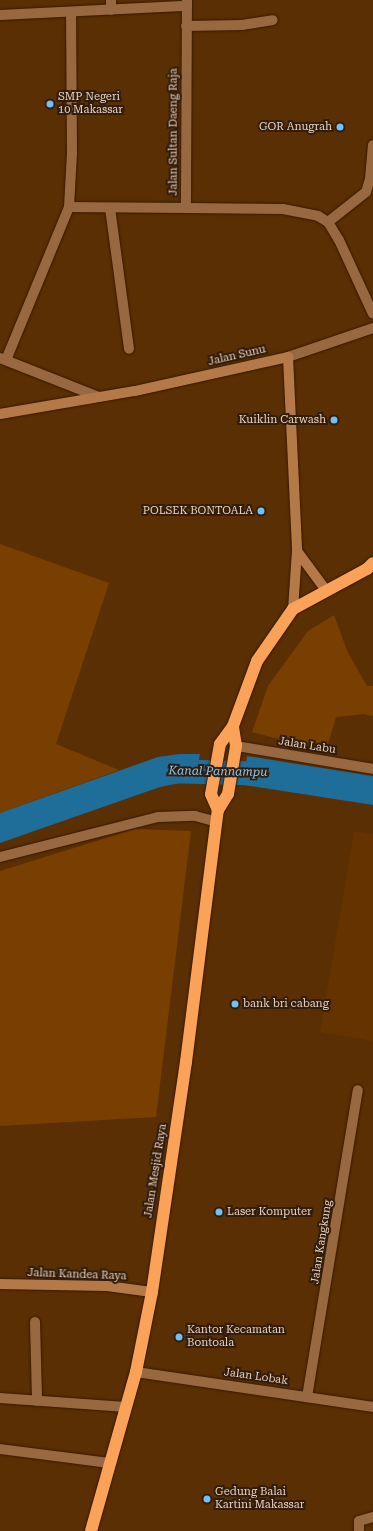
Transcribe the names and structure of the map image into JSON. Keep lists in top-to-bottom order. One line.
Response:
{"streets":{"highway":["Jalan Mesjid Raya"],"main road":["Jalan Sunu","Jalan Kandea Raya"],"street":["Jalan Sultan Daeng Raja","Jalan Labu","Jalan Kangkung","Jalan Lobak"]},"crossings":[["Jalan Labu","Jalan Mesjid Raya"],["Jalan Mesjid Raya","Jalan Kandea Raya"],["Jalan Mesjid Raya","Jalan Lobak"],["Jalan Kangkung","Jalan Lobak"]],"water":["Kanal Pannampu"],"places":["SMP Negeri 10 Makassar","GOR Anugrah","Kuiklin Carwash","POLSEK BONTOALA","bank bri cabang","Laser Komputer","Kantor Kecamatan Bontoala","Gedung Balai Kartini Makassar"]}
